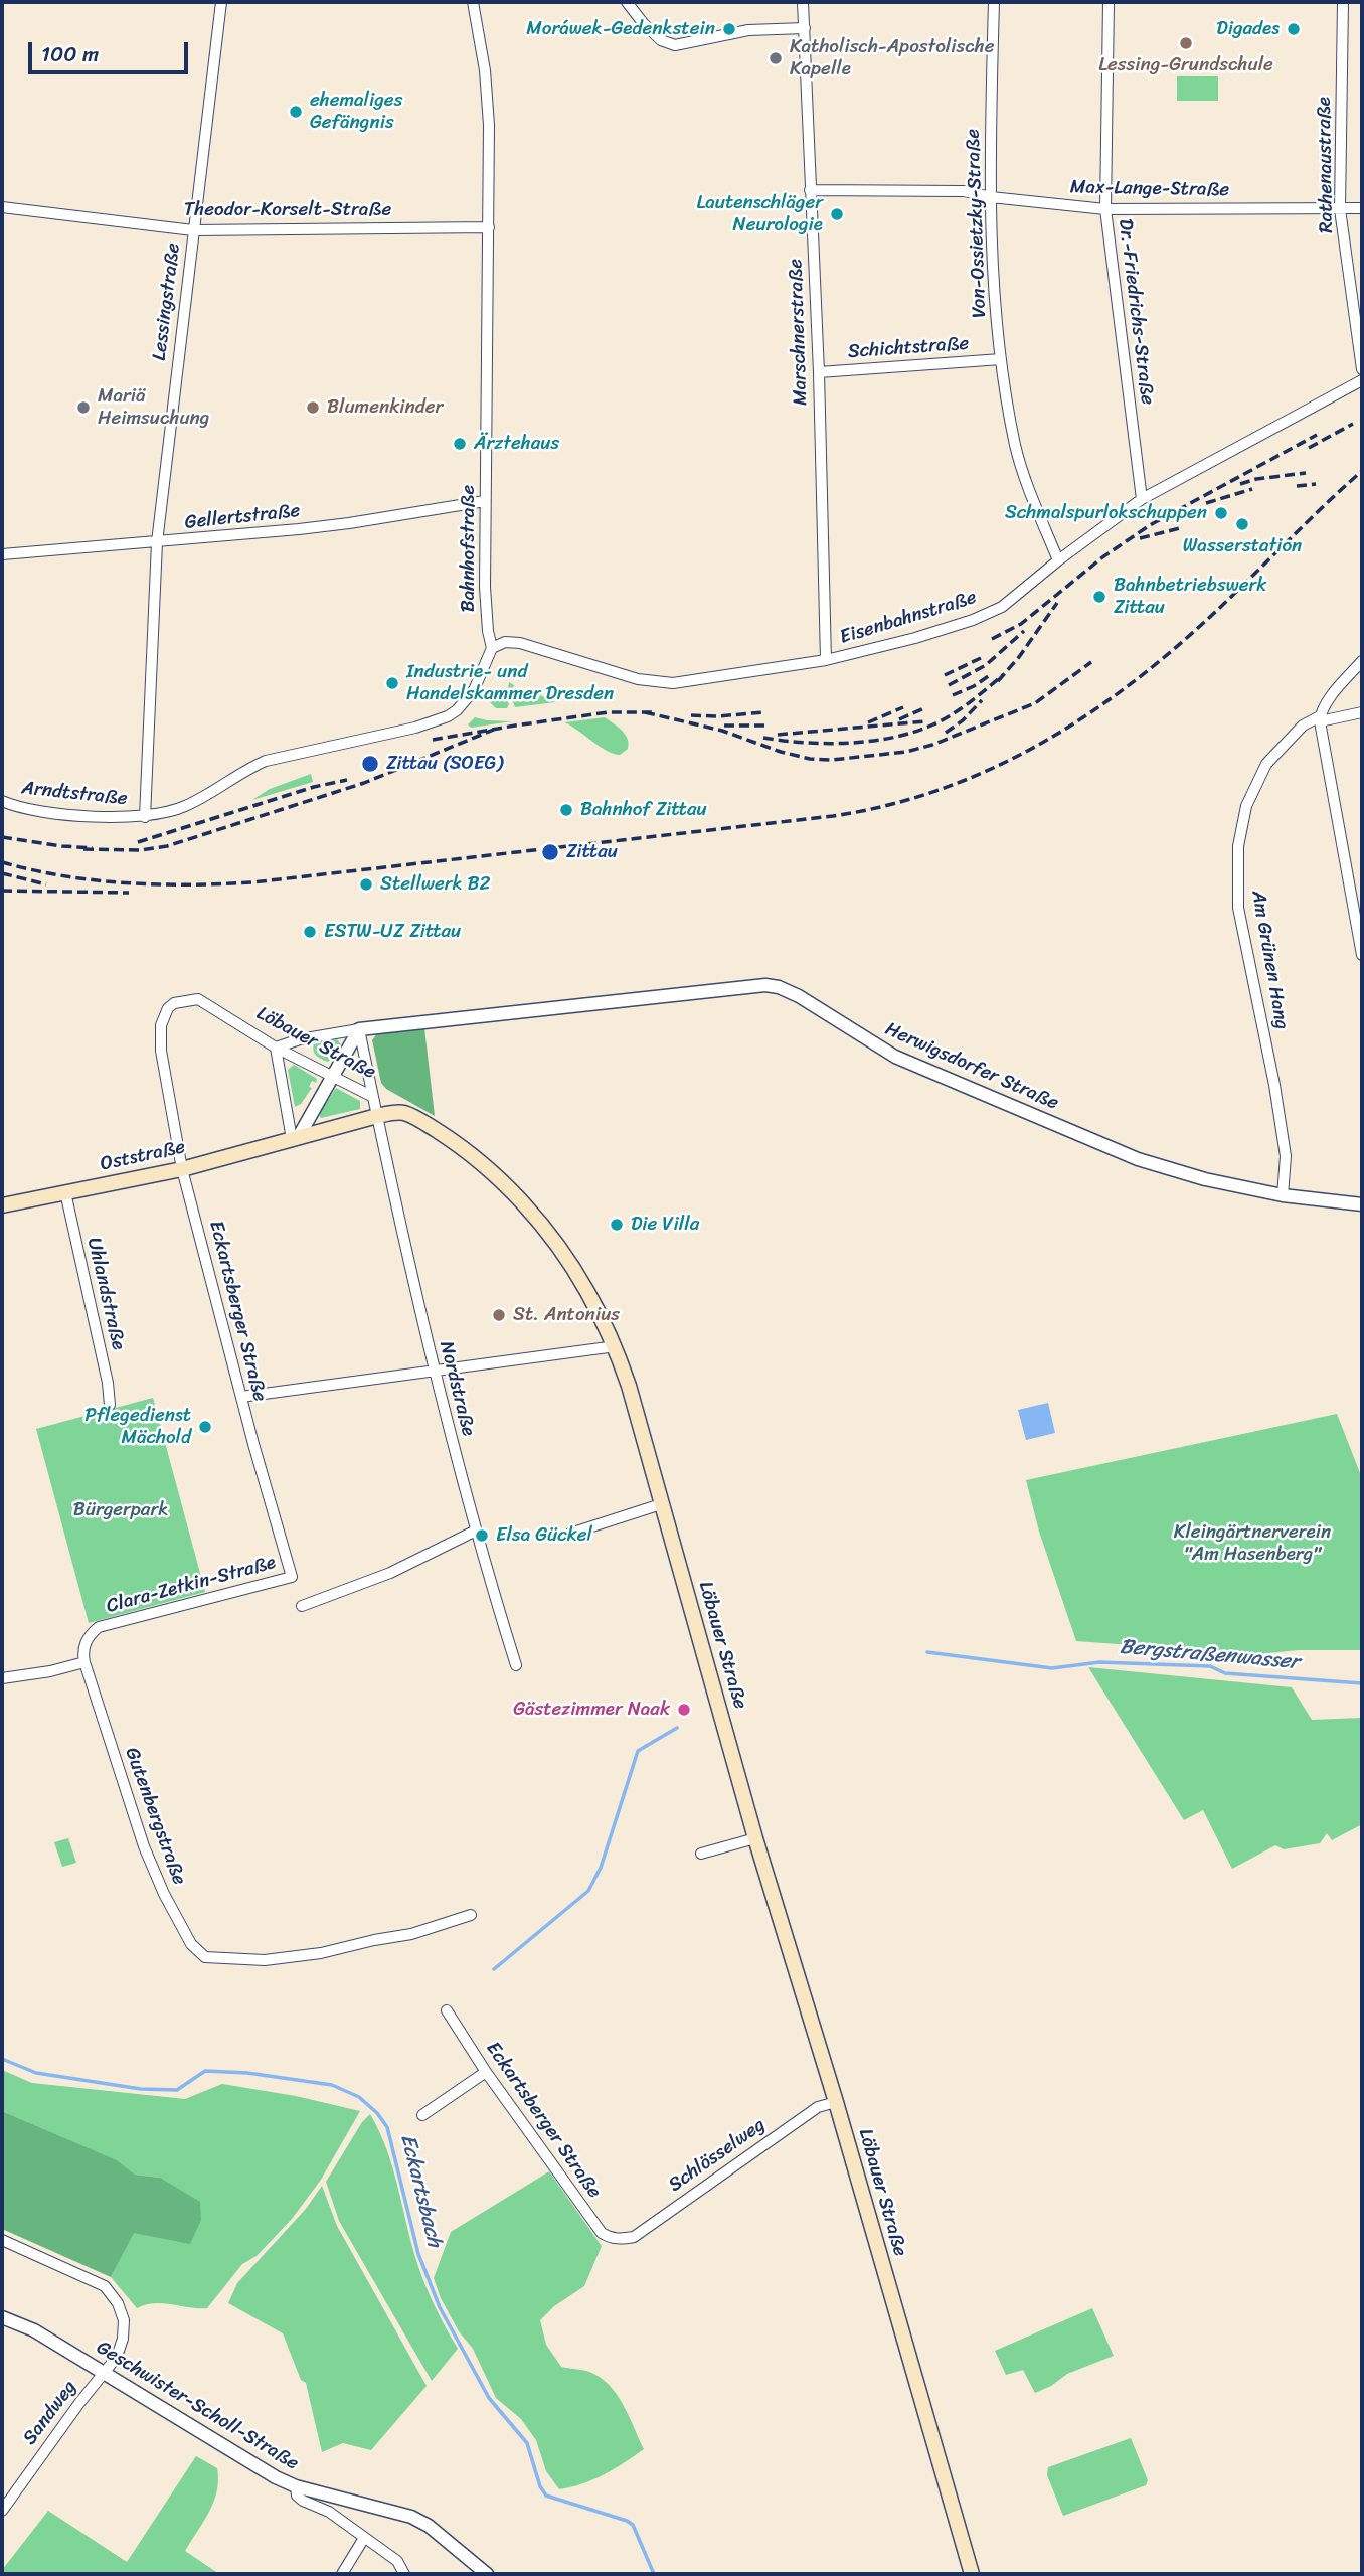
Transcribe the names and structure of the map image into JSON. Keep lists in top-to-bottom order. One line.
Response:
{"streets":{"main road":["Löbauer Straße","Oststraße"],"street":["Rathenaustraße","Max-Lange-Straße","Theodor-Korselt-Straße","Von-Ossietzky-Straße","Lessingstraße","Dr.-Friedrichs-Straße","Marschnerstraße","Schichtstraße","Gellertstraße","Bahnhofstraße","Eisenbahnstraße","Arndtstraße","Am Grünen Hang","Herwigsdorfer Straße","Uhlandstraße","Eckartsberger Straße","Nordstraße","Clara-Zetkin-Straße","Gutenbergstraße","Schlösselweg","Geschwister-Scholl-Straße","Sandweg"]},"crossings":[["Rathenaustraße","Max-Lange-Straße"],["Max-Lange-Straße","Von-Ossietzky-Straße"],["Max-Lange-Straße","Dr.-Friedrichs-Straße"],["Max-Lange-Straße","Marschnerstraße"],["Theodor-Korselt-Straße","Lessingstraße"],["Theodor-Korselt-Straße","Bahnhofstraße"],["Von-Ossietzky-Straße","Schichtstraße"],["Von-Ossietzky-Straße","Eisenbahnstraße"],["Lessingstraße","Gellertstraße"],["Lessingstraße","Arndtstraße"],["Dr.-Friedrichs-Straße","Eisenbahnstraße"],["Marschnerstraße","Schichtstraße"],["Marschnerstraße","Eisenbahnstraße"],["Gellertstraße","Bahnhofstraße"],["Bahnhofstraße","Eisenbahnstraße"],["Am Grünen Hang","Herwigsdorfer Straße"],["Löbauer Straße","Oststraße"],["Löbauer Straße","Eckartsberger Straße"],["Löbauer Straße","Nordstraße"],["Löbauer Straße","Schlösselweg"],["Oststraße","Uhlandstraße"],["Oststraße","Eckartsberger Straße"],["Oststraße","Nordstraße"],["Eckartsberger Straße","Clara-Zetkin-Straße"],["Eckartsberger Straße","Schlösselweg"],["Clara-Zetkin-Straße","Gutenbergstraße"],["Geschwister-Scholl-Straße","Sandweg"]],"water":["Bergstraßenwasser","Eckartsbach"],"parks":["Bürgerpark","Kleingärtnerverein \"Am Hasenberg\""],"places":["Moráwek-Gedenkstein","Digades","Lessing-Grundschule","Katholisch-Apostolische Kapelle","ehemaliges Gefängnis","Lautenschläger Neurologie","Mariä Heimsuchung","Blumenkinder","Ärztehaus","Schmalspurlokschuppen","Wasserstation","Bahnbetriebswerk Zittau","Industrie- und Handelskammer Dresden","Zittau (SOEG)","Bahnhof Zittau","Zittau","Stellwerk B2","ESTW-UZ Zittau","Die Villa","St. Antonius","Pflegedienst Mächold","Elsa Gückel","Gästezimmer Naak"],"scale_bar":"100 m"}
